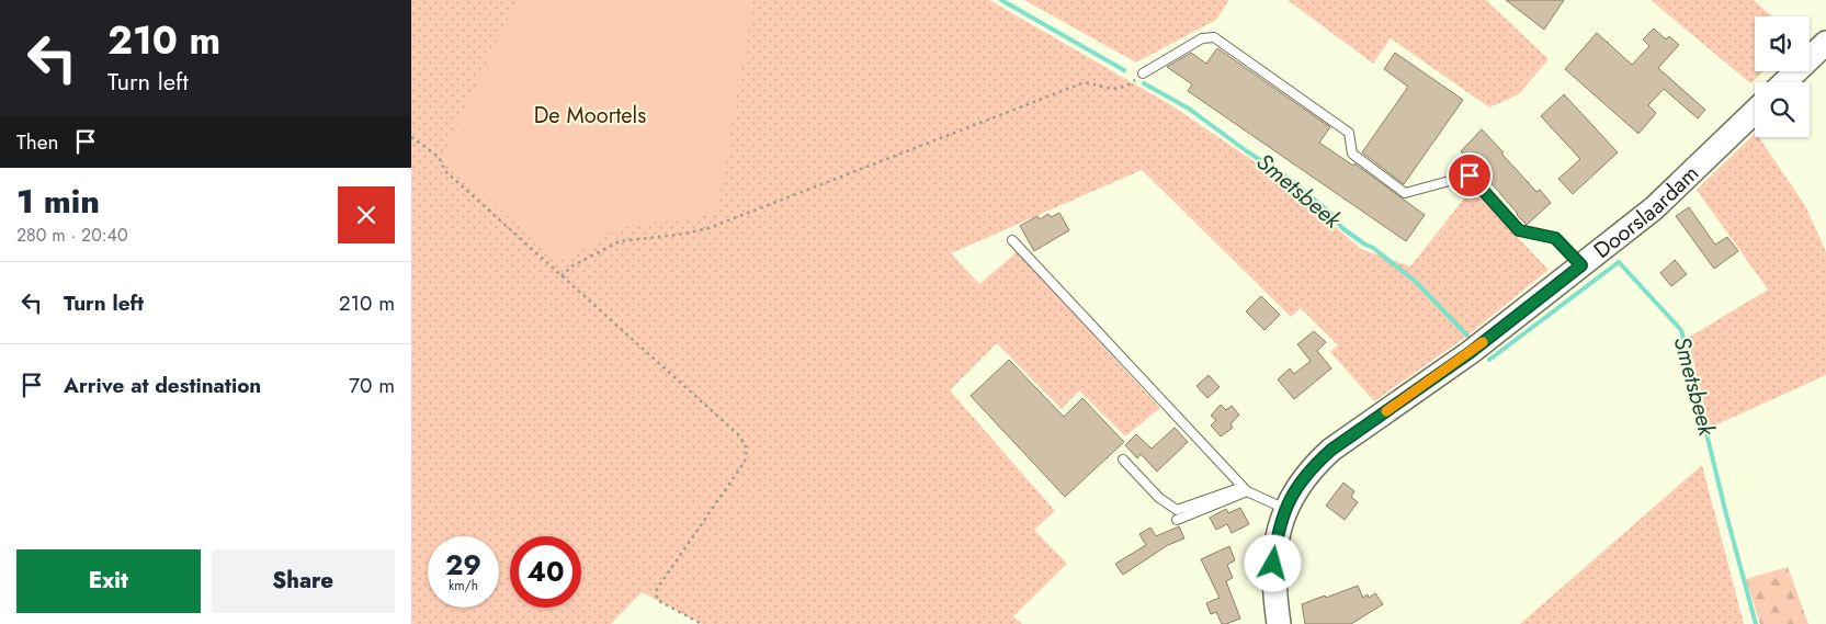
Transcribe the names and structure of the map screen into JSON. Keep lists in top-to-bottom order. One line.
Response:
{"streets":{"street":["Doorslaardam"]},"water":["Smetsbeek"],"parks":["De Moortels"],"page":{"turn":["210 m","Turn left"],"then":"Then","heading":["1 min","280 m · 20:40"],"list":[{"name":"Turn left","value":"210 m"},{"name":"Arrive at destination","value":"70 m"}],"speed":"29 km/h","limit":"40","buttons":["Exit","Share"]}}
